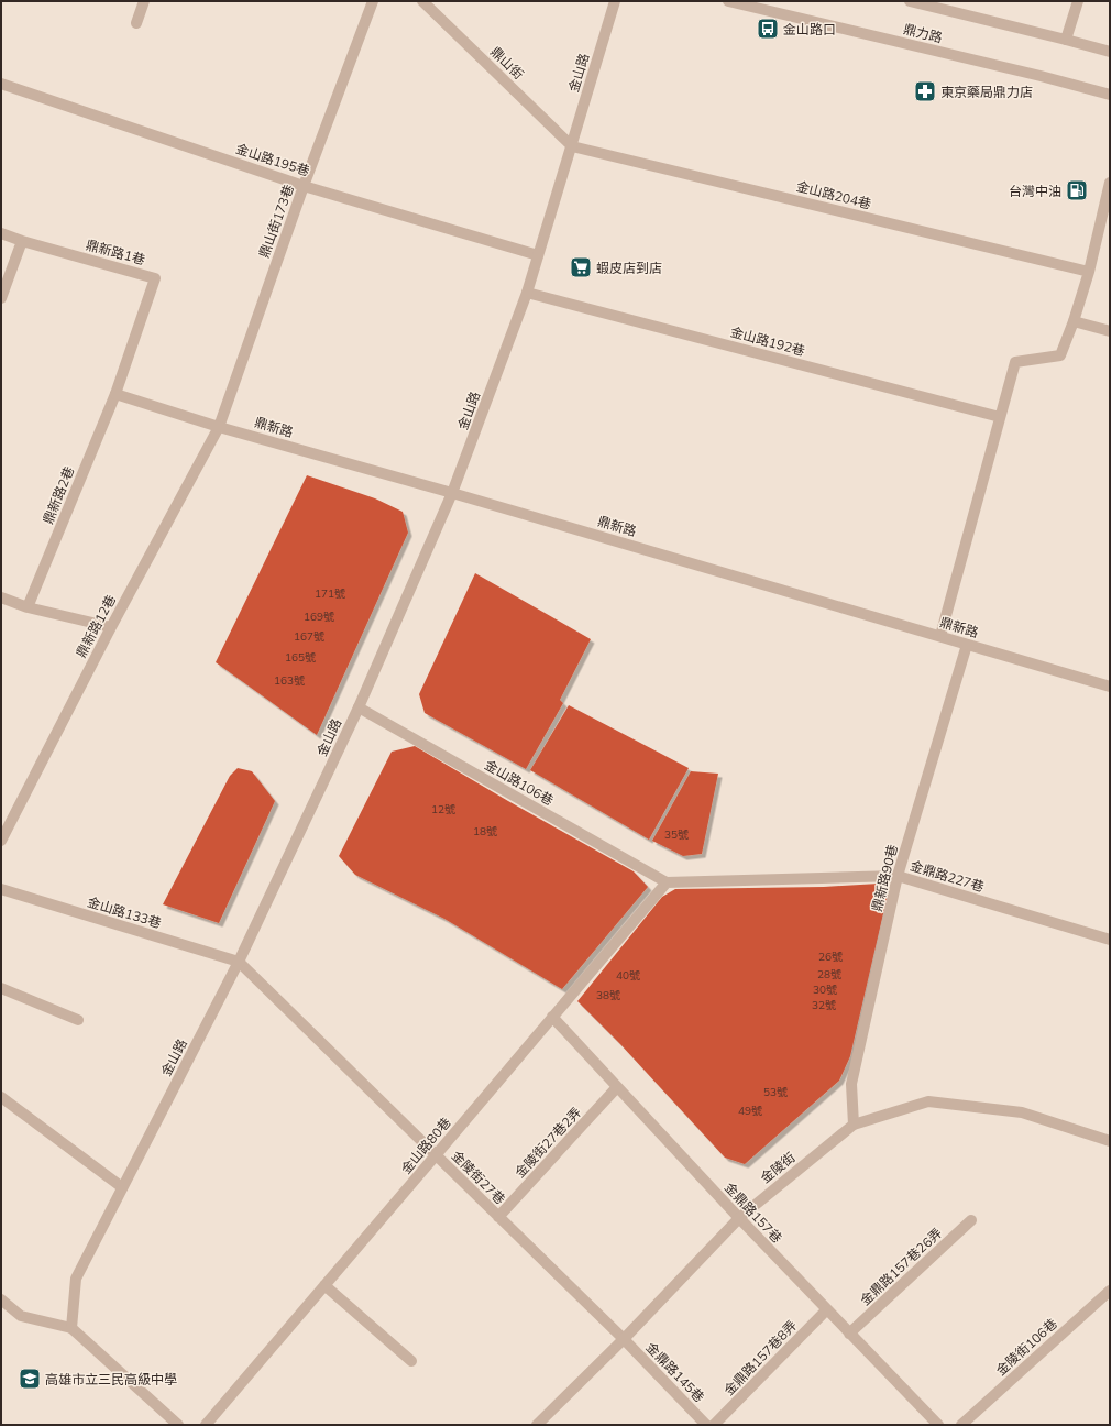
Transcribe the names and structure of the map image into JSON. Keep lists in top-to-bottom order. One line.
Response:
{"streets":{"street":["鼎力路","鼎山街","金山路","金山路195巷","金山路204巷","鼎山街173巷","鼎新路1巷","金山路192巷","鼎新路","鼎新路2巷","鼎新路12巷","金山路106巷","金鼎路227巷","鼎新路90巷","金山路133巷","金陵街27巷2弄","金山路80巷","金陵街","金陵街27巷","金鼎路157巷","金鼎路157巷26弄","金陵街106巷","金鼎路157巷8弄","金鼎路145巷"]},"crossings":[["鼎山街","金山路"],["鼎山街","金山路204巷"],["金山路","金山路195巷"],["金山路","金山路204巷"],["金山路","金山路192巷"],["金山路","鼎新路"],["金山路","金山路106巷"],["金山路","金山路133巷"],["金山路","金陵街27巷"],["金山路195巷","鼎山街173巷"],["鼎山街173巷","鼎新路"],["鼎山街173巷","鼎新路12巷"],["鼎新路1巷","鼎新路"],["鼎新路1巷","鼎新路2巷"],["鼎新路","鼎新路2巷"],["鼎新路","鼎新路12巷"],["鼎新路","鼎新路90巷"],["金山路106巷","金鼎路227巷"],["金山路106巷","金山路80巷"],["金鼎路227巷","鼎新路90巷"],["金鼎路227巷","金山路80巷"],["鼎新路90巷","金陵街"],["金山路133巷","金陵街27巷"],["金陵街27巷2弄","金陵街27巷"],["金陵街27巷2弄","金鼎路157巷"],["金山路80巷","金陵街27巷"],["金山路80巷","金鼎路157巷"],["金陵街","金陵街27巷"],["金陵街","金鼎路157巷"],["金陵街","金鼎路145巷"],["金陵街27巷","金鼎路145巷"],["金鼎路157巷","金鼎路157巷26弄"],["金鼎路157巷","金鼎路157巷8弄"]],"places":{"bus stop":["金山路口"],"pharmacy":["東京藥局鼎力店"],"fuel station":["台灣中油"],"supermarket":["蝦皮店到店"],"school or university":["高雄市立三民高級中學"]},"house_numbers":["171號","169號","167號","165號","163號","12號","18號","35號","26號","28號","40號","30號","38號","32號","53號","49號"]}
